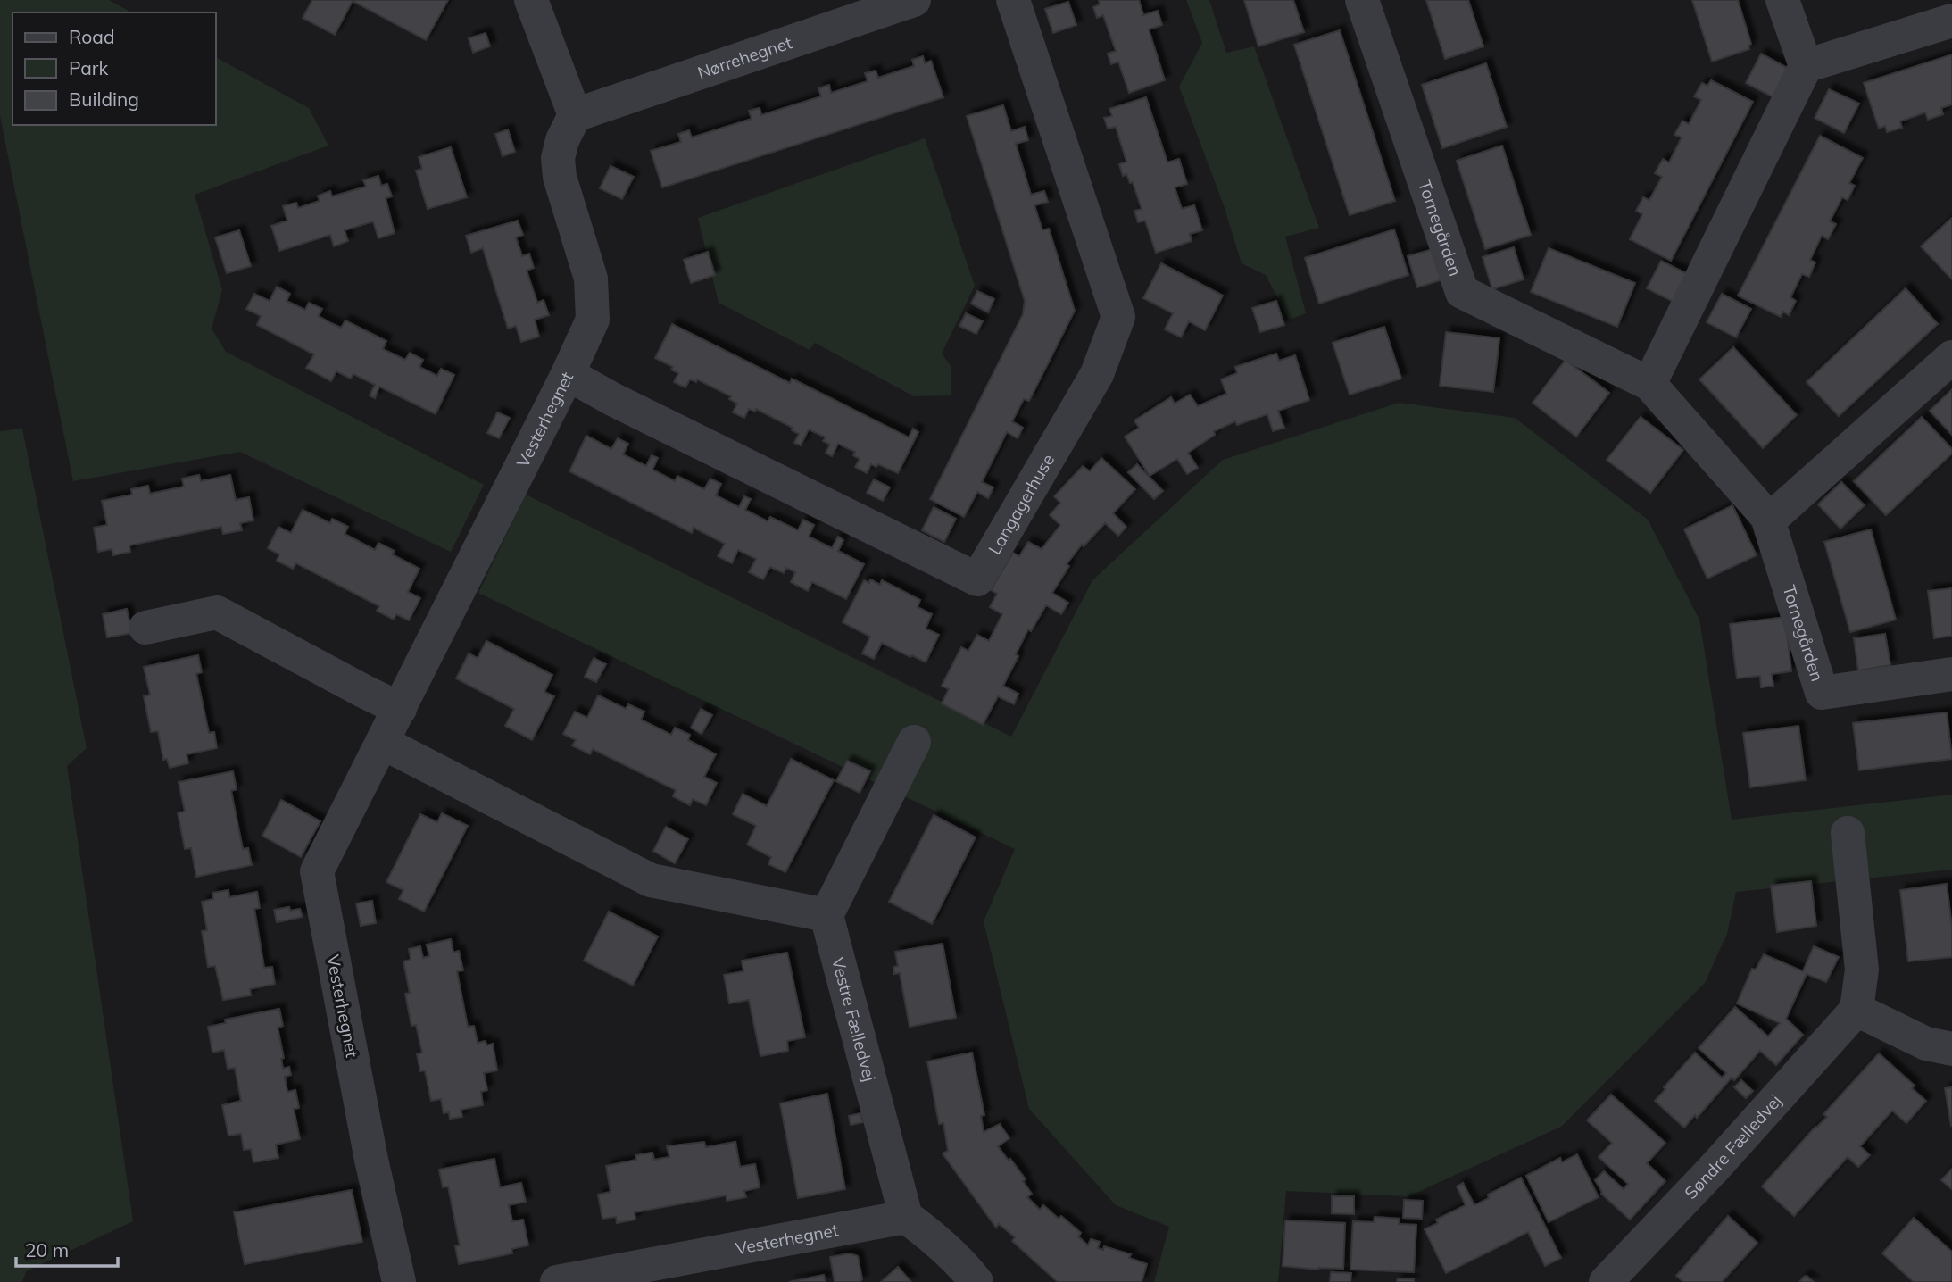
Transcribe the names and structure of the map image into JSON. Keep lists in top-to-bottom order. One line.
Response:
{"streets":{"street":["Nørrehegnet","Tornegården","Vesterhegnet","Langagerhuse","Vestre Fælledvej","Søndre Fælledvej"]},"crossings":[["Nørrehegnet","Vesterhegnet"],["Vesterhegnet","Langagerhuse"],["Vesterhegnet","Vestre Fælledvej"]],"legend":["Road","Park","Building"],"scale_bar":"20 m"}
